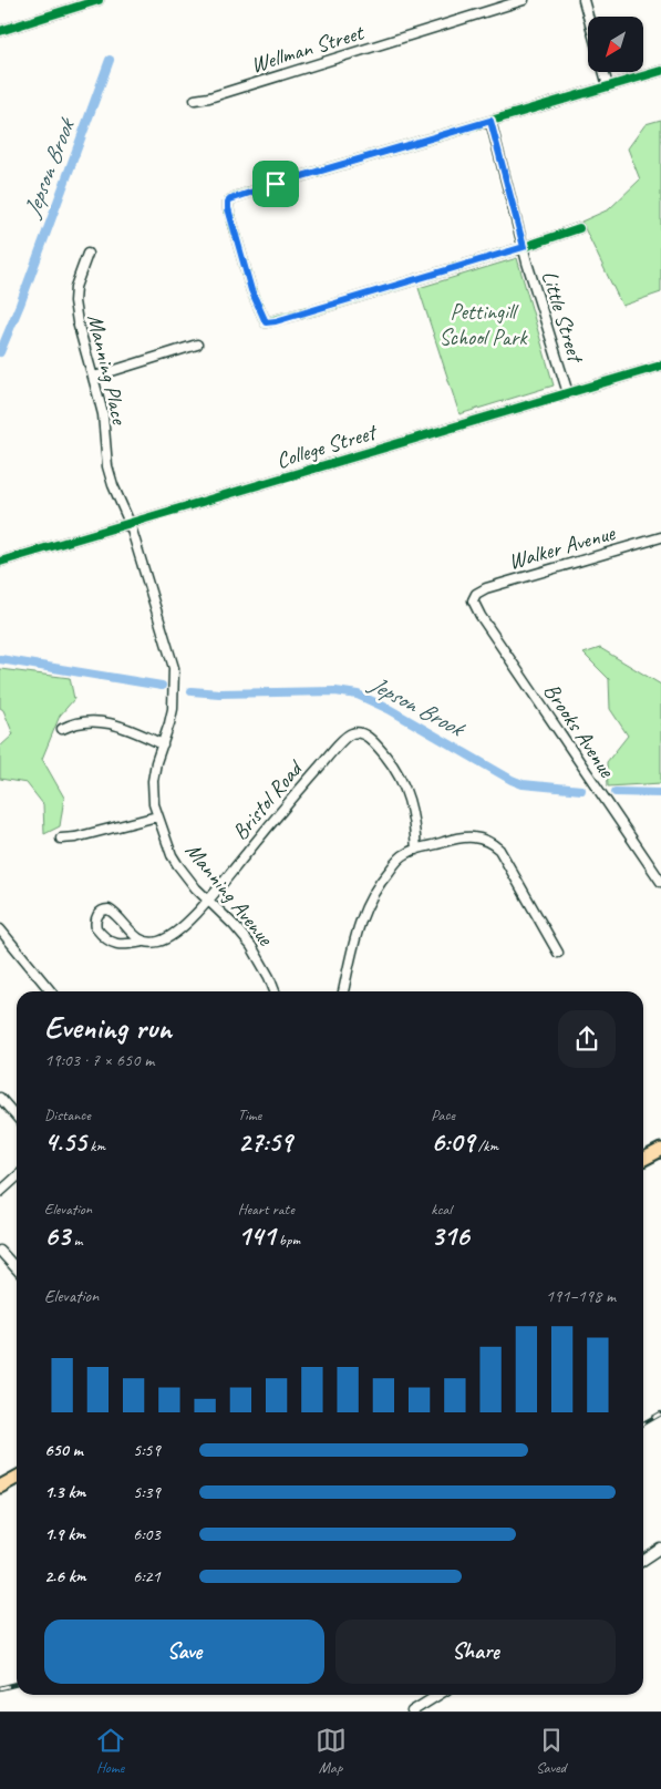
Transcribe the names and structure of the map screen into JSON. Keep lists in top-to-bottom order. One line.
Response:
{"streets":{"street":["Wellman Street","Little Street","Manning Place","College Street","Walker Avenue","Brooks Avenue","Bristol Road","Manning Avenue"]},"crossings":[["Little Street","College Street"],["Manning Place","College Street"],["Manning Place","Manning Avenue"],["College Street","Manning Avenue"],["Walker Avenue","Brooks Avenue"],["Bristol Road","Manning Avenue"]],"water":["Jepson Brook"],"parks":["Pettingill School Park"],"north":"bottom left","page":{"heading":["Evening run","19:03 · 7 × 650 m"],"stats":[["Distance","4.55 km"],["Time","27:59"],["Pace","6:09 /km"],["Elevation","63 m"],["Heart rate","141 bpm"],["kcal","316"]],"chart":["Elevation","191–198 m"],"list":[{"name":"650 m","note":"5:59"},{"name":"1.3 km","note":"5:39"},{"name":"1.9 km","note":"6:03"},{"name":"2.6 km","note":"6:21"}],"buttons":["Save","Share"],"tabs":["Home","Map","Saved"]}}
